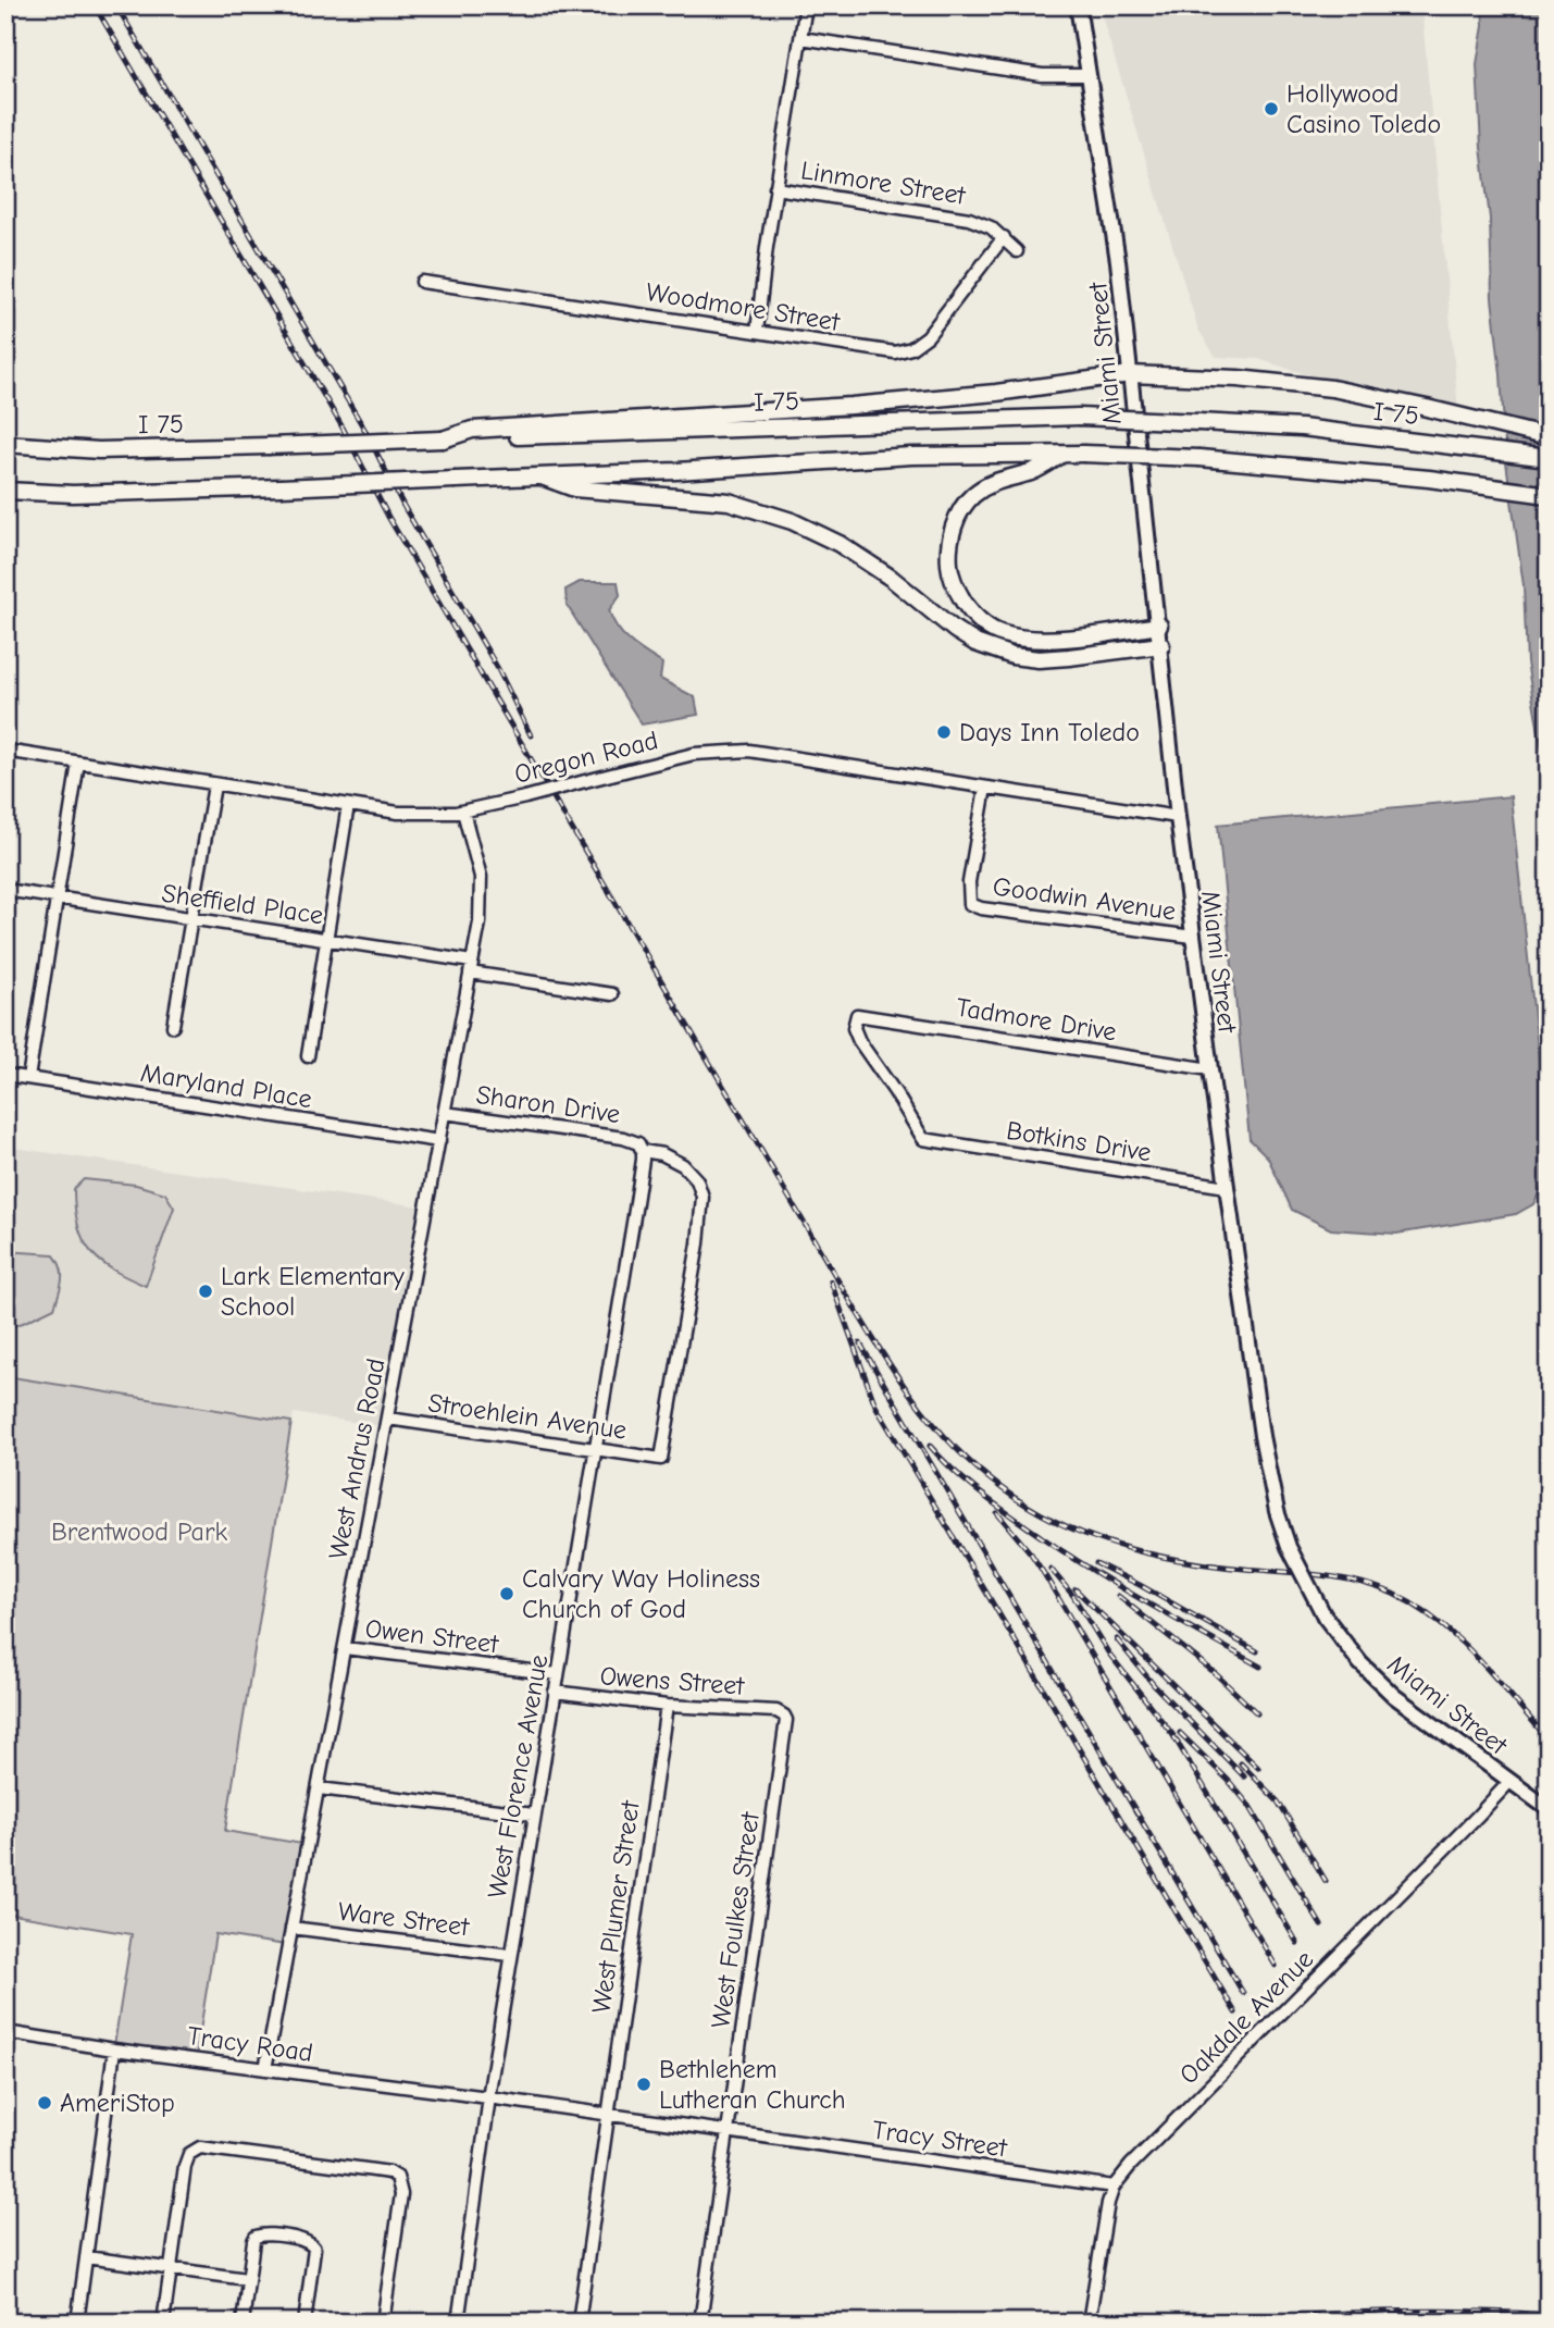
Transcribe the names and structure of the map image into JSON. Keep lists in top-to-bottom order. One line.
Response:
{"streets":{"highway":["I 75"],"main road":["Miami Street"],"street":["Linmore Street","Woodmore Street","Oregon Road","Goodwin Avenue","Sheffield Place","Tadmore Drive","Maryland Place","Sharon Drive","Botkins Drive","Stroehlein Avenue","West Andrus Road","Owen Street","Owens Street","West Florence Avenue","West Plumer Street","Ware Street","West Foulkes Street","Oakdale Avenue","Tracy Road","Tracy Street"]},"crossings":[["Linmore Street","Woodmore Street"],["Miami Street","Oregon Road"],["Miami Street","Goodwin Avenue"],["Miami Street","Tadmore Drive"],["Miami Street","Botkins Drive"],["Miami Street","Oakdale Avenue"],["Oregon Road","Goodwin Avenue"],["Oregon Road","West Andrus Road"],["Sheffield Place","West Andrus Road"],["Tadmore Drive","Botkins Drive"],["Maryland Place","West Andrus Road"],["Sharon Drive","Stroehlein Avenue"],["Sharon Drive","West Andrus Road"],["Sharon Drive","West Florence Avenue"],["Stroehlein Avenue","West Andrus Road"],["Stroehlein Avenue","West Florence Avenue"],["West Andrus Road","Owen Street"],["West Andrus Road","Ware Street"],["West Andrus Road","Tracy Road"],["Owen Street","West Florence Avenue"],["Owens Street","West Florence Avenue"],["Owens Street","West Plumer Street"],["Owens Street","West Foulkes Street"],["West Florence Avenue","Ware Street"],["West Florence Avenue","Tracy Road"],["West Florence Avenue","Tracy Street"],["West Plumer Street","Tracy Street"],["West Foulkes Street","Tracy Street"],["Oakdale Avenue","Tracy Street"],["Tracy Road","Tracy Street"]],"parks":["Brentwood Park"],"places":["Hollywood Casino Toledo","Days Inn Toledo","Lark Elementary School","Calvary Way Holiness Church of God","Bethlehem Lutheran Church","AmeriStop"]}
